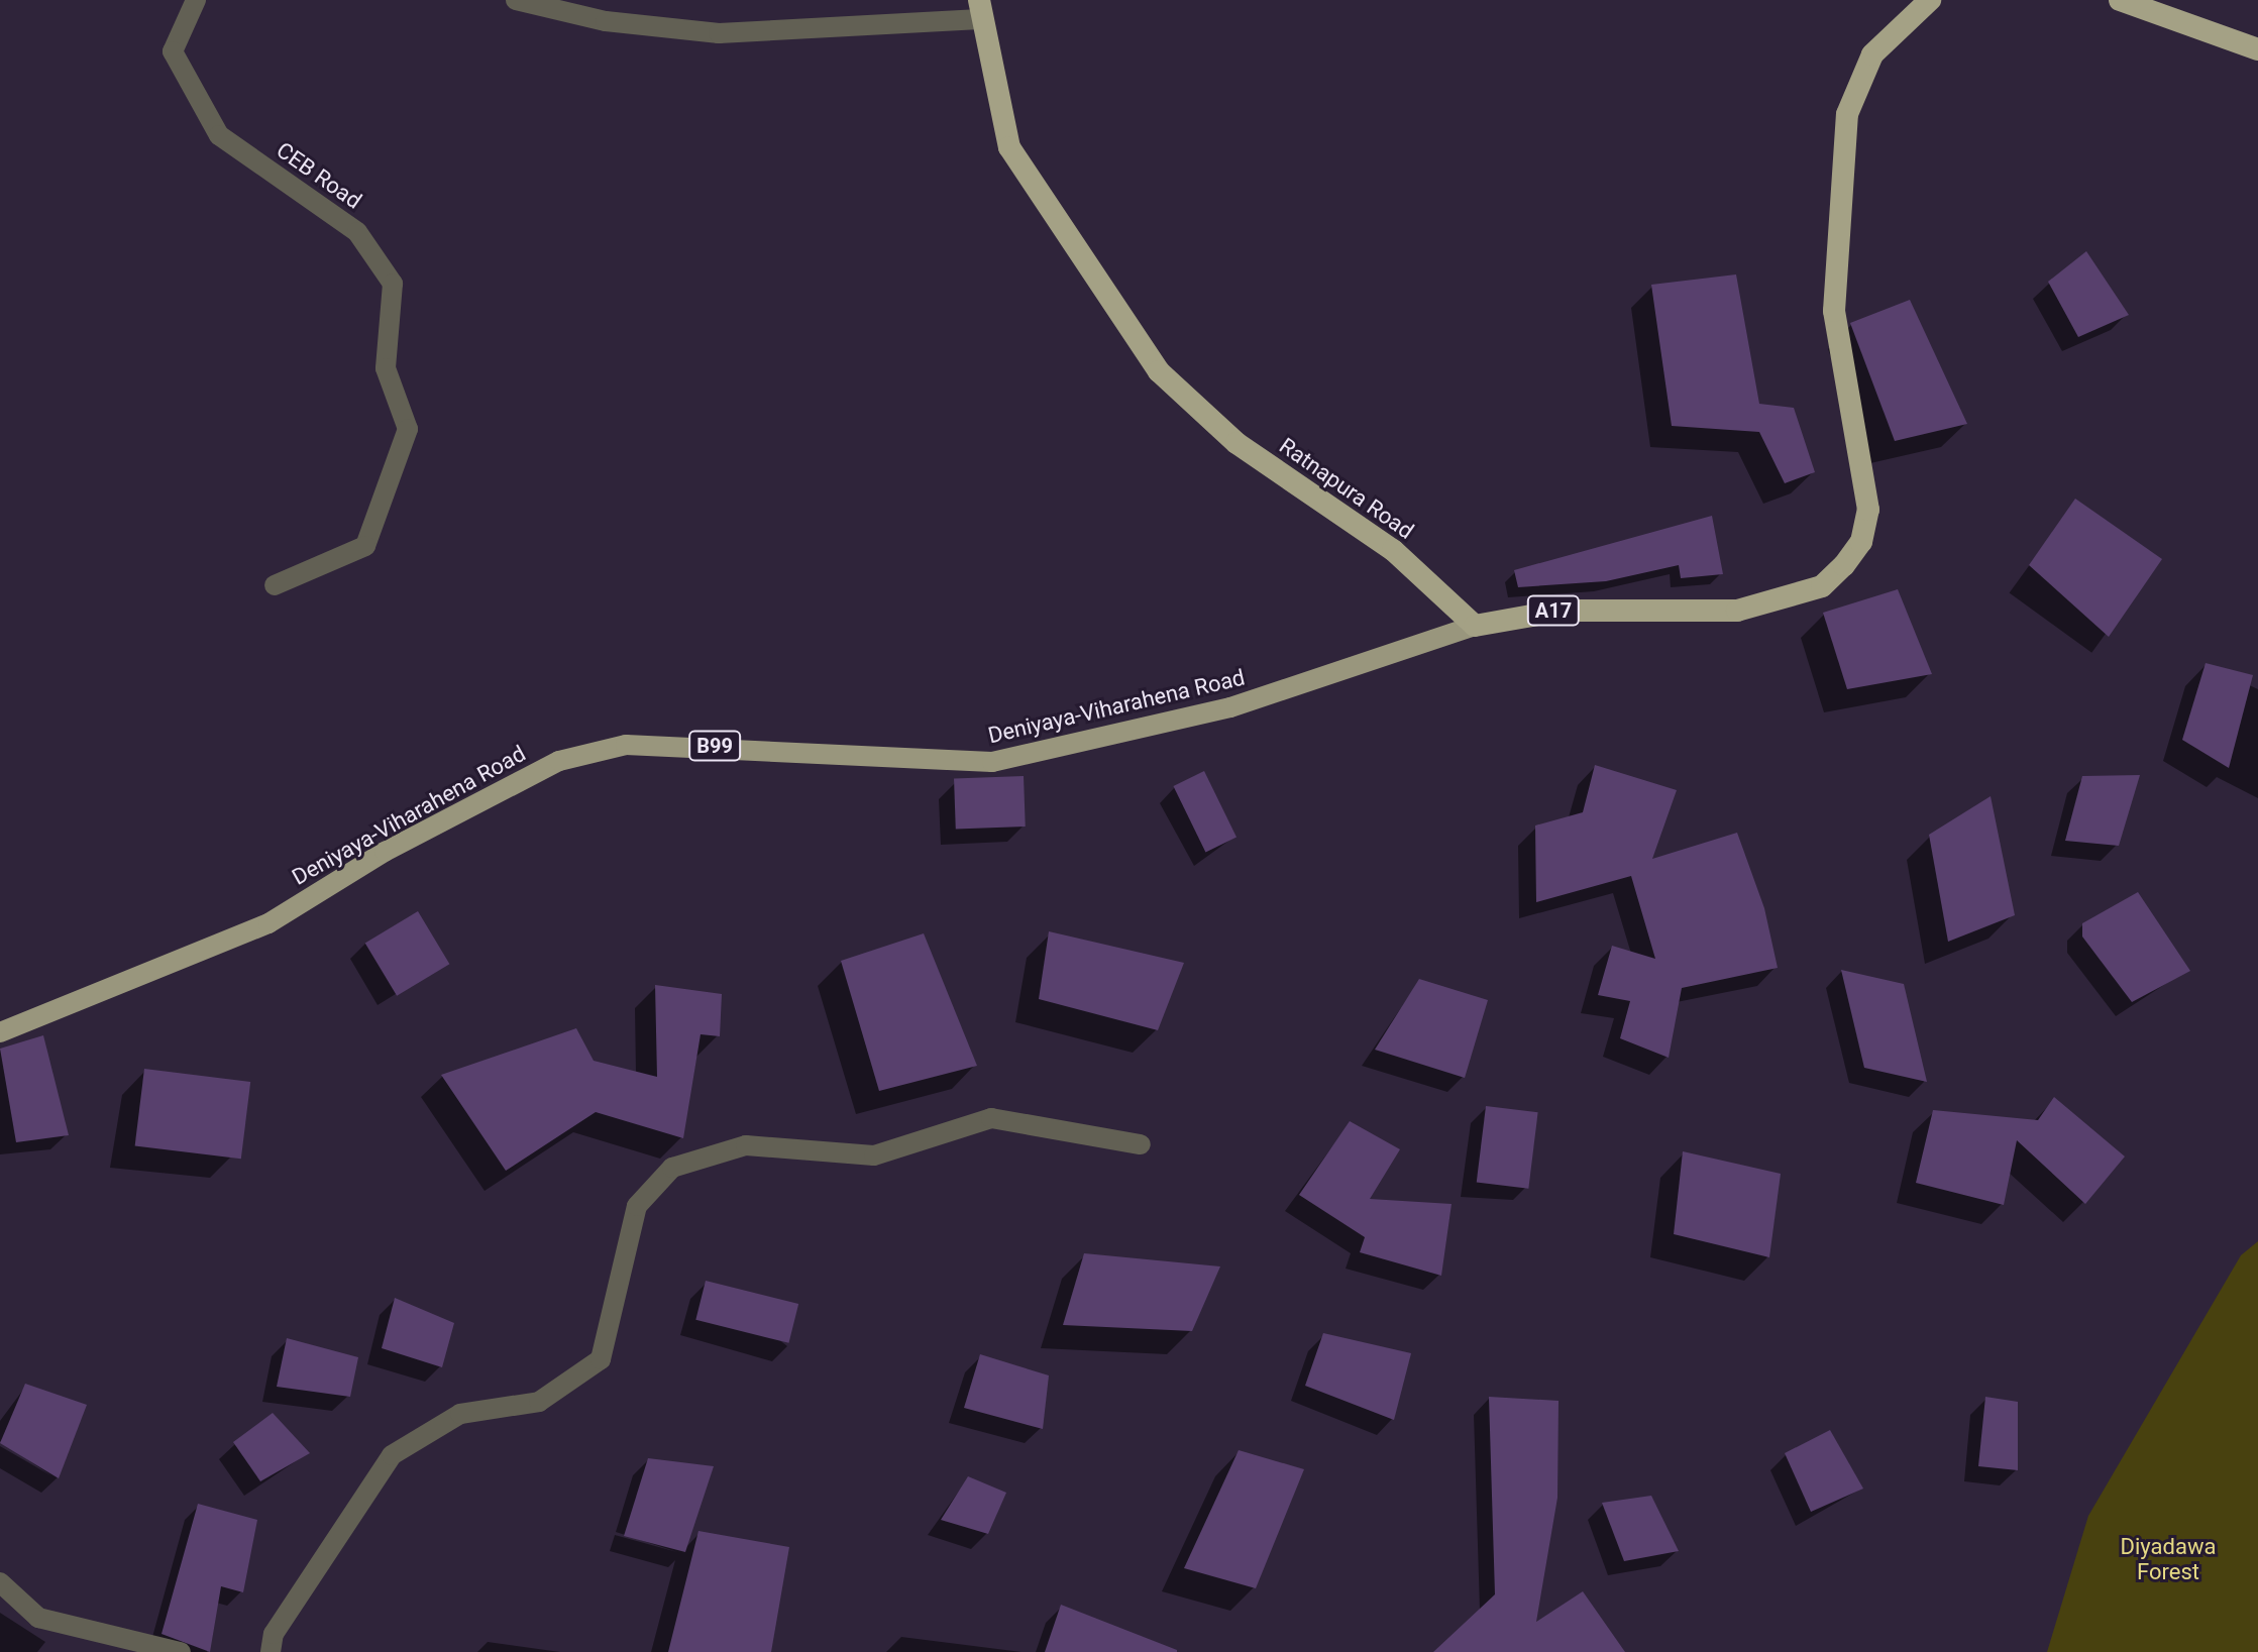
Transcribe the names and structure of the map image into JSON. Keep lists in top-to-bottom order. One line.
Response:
{"streets":{"highway":["Ratnapura Road","A17"],"main road":["Deniyaya-Viharahena Road","B99"],"street":["CEB Road"]},"crossings":[["Ratnapura Road","A17"],["Ratnapura Road","Deniyaya-Viharahena Road"],["A17","Deniyaya-Viharahena Road"]],"parks":["Diyadawa Forest"]}
